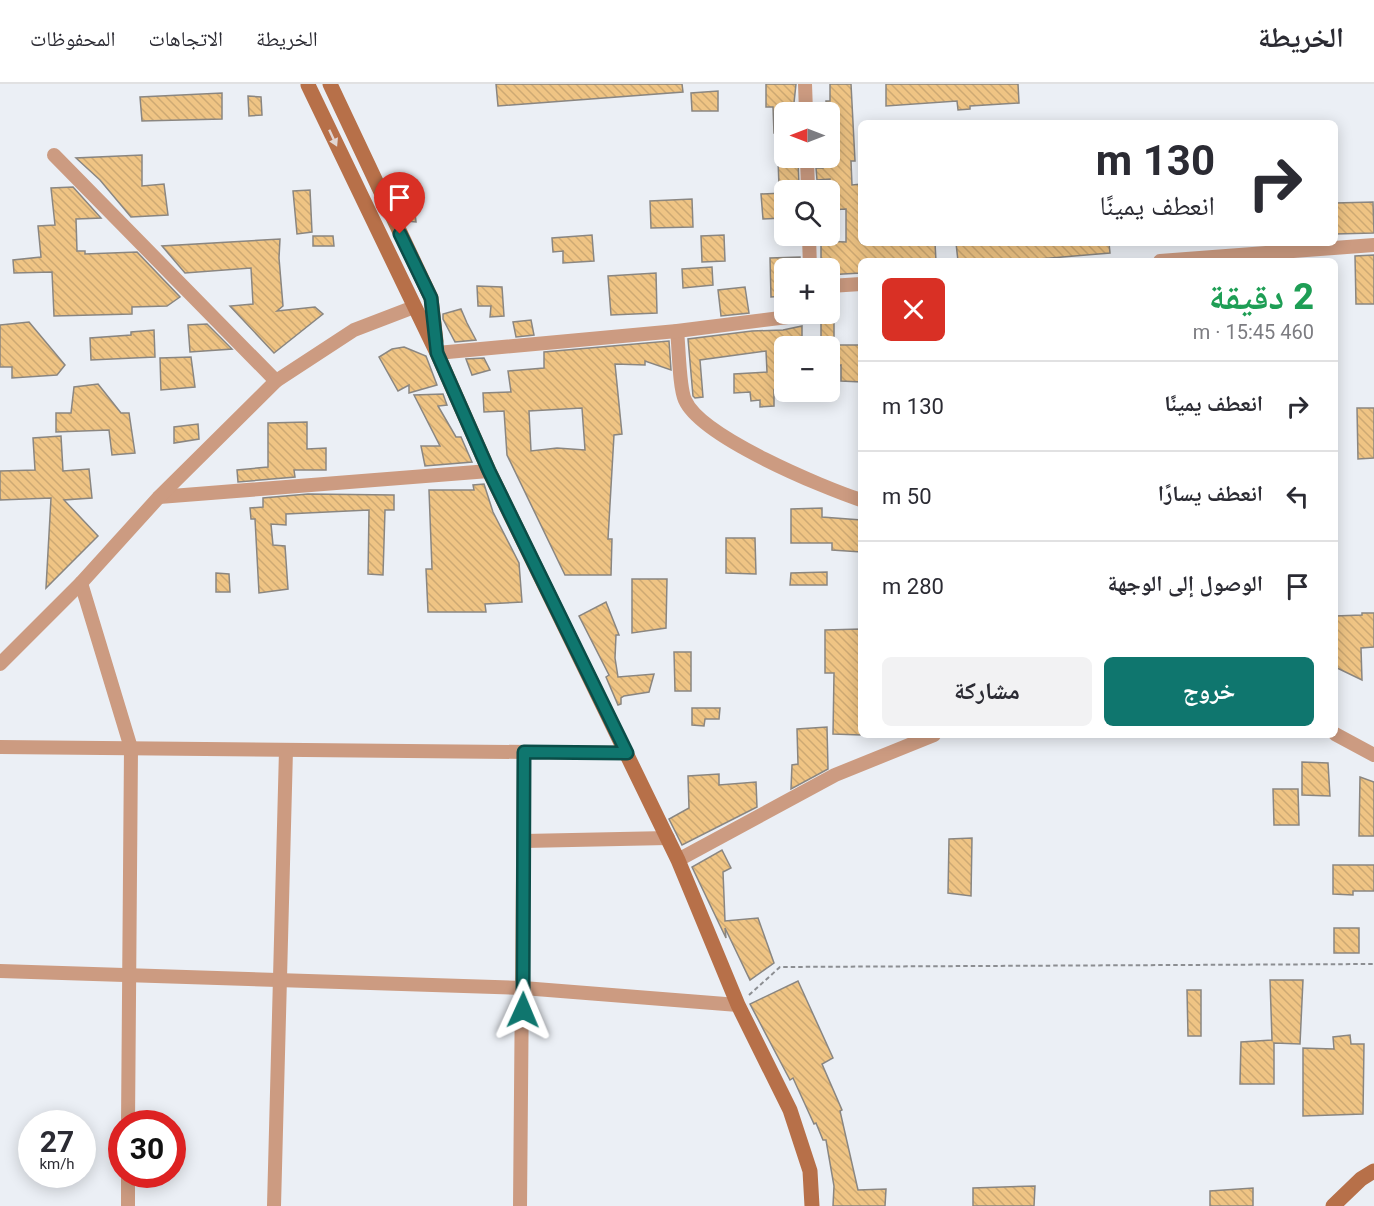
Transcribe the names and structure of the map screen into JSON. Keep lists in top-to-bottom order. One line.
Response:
{"north":"left","page":{"header":"الخريطة","nav":["الخريطة","الاتجاهات","المحفوظات"],"map_buttons":["+","−"],"turn":["130 m","انعطف يمينًا"],"heading":["2 دقيقة","460 m · 15:45"],"list":[{"name":"انعطف يمينًا","value":"130 m"},{"name":"انعطف يسارًا","value":"50 m"},{"name":"الوصول إلى الوجهة","value":"280 m"}],"buttons":["خروج","مشاركة"],"speed":"27 km/h","limit":"30"}}
